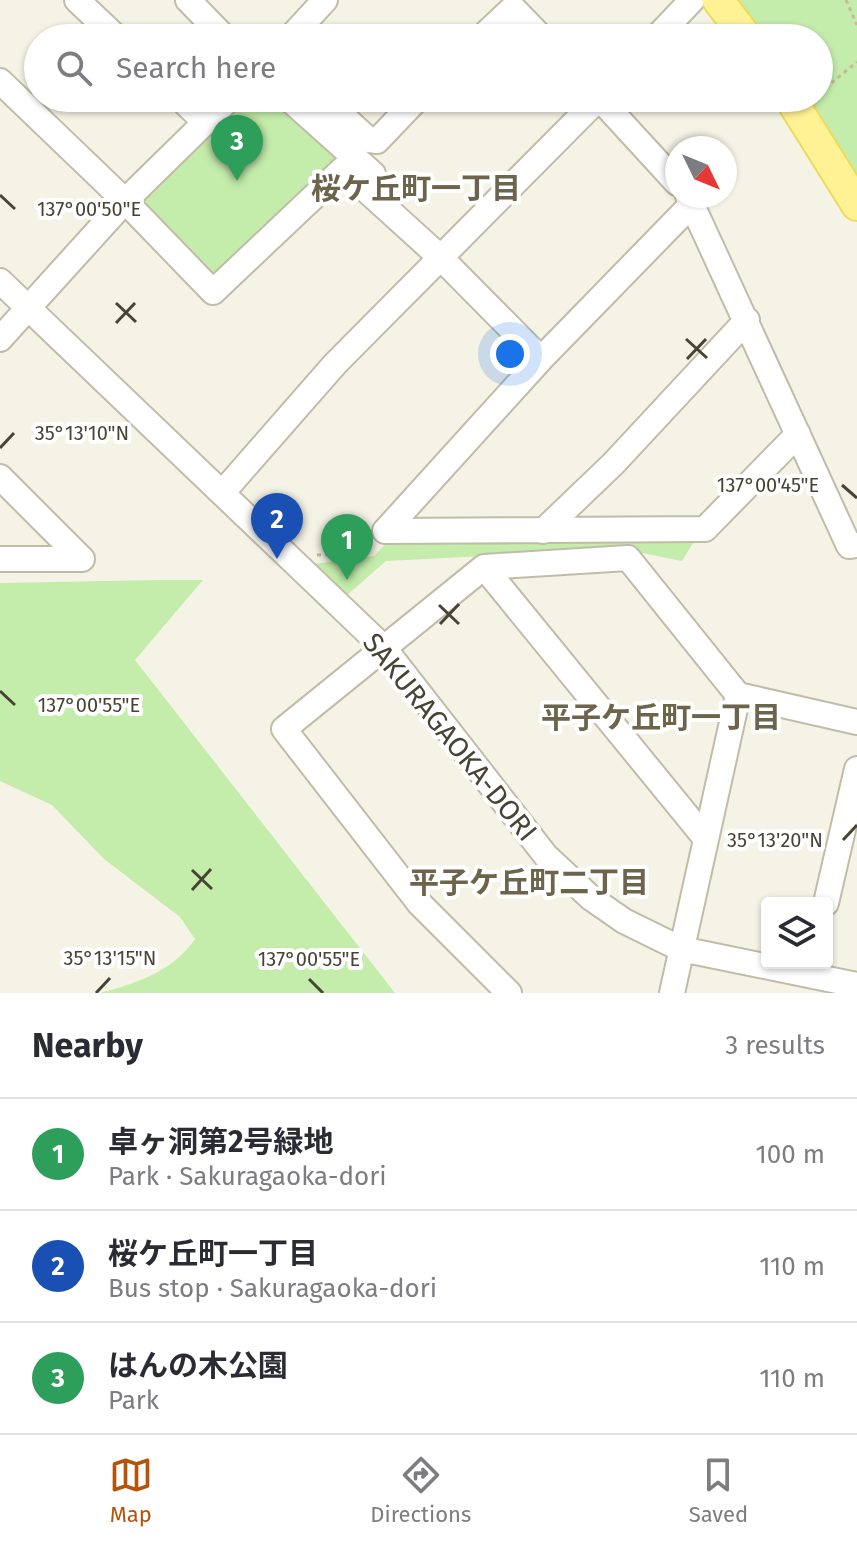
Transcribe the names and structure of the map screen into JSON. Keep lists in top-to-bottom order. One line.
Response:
{"streets":{"street":["SAKURAGAOKA-DORI"]},"districts":["桜ケ丘町一丁目","平子ケ丘町一丁目","平子ケ丘町二丁目"],"north":"bottom right","page":{"search":"Search here","pins":["3","2","1"],"heading":["Nearby","3 results"],"list":[{"mark":"1","name":"卓ヶ洞第2号緑地","note":"Park · Sakuragaoka-dori","value":"100 m"},{"mark":"2","name":"桜ケ丘町一丁目","note":"Bus stop · Sakuragaoka-dori","value":"110 m"},{"mark":"3","name":"はんの木公園","note":"Park","value":"110 m"}],"nav":["Map","Directions","Saved"]},"coordinates":["137°00'50\"E","35°13'10\"N","137°00'45\"E","137°00'55\"E","35°13'20\"N","35°13'15\"N"]}
